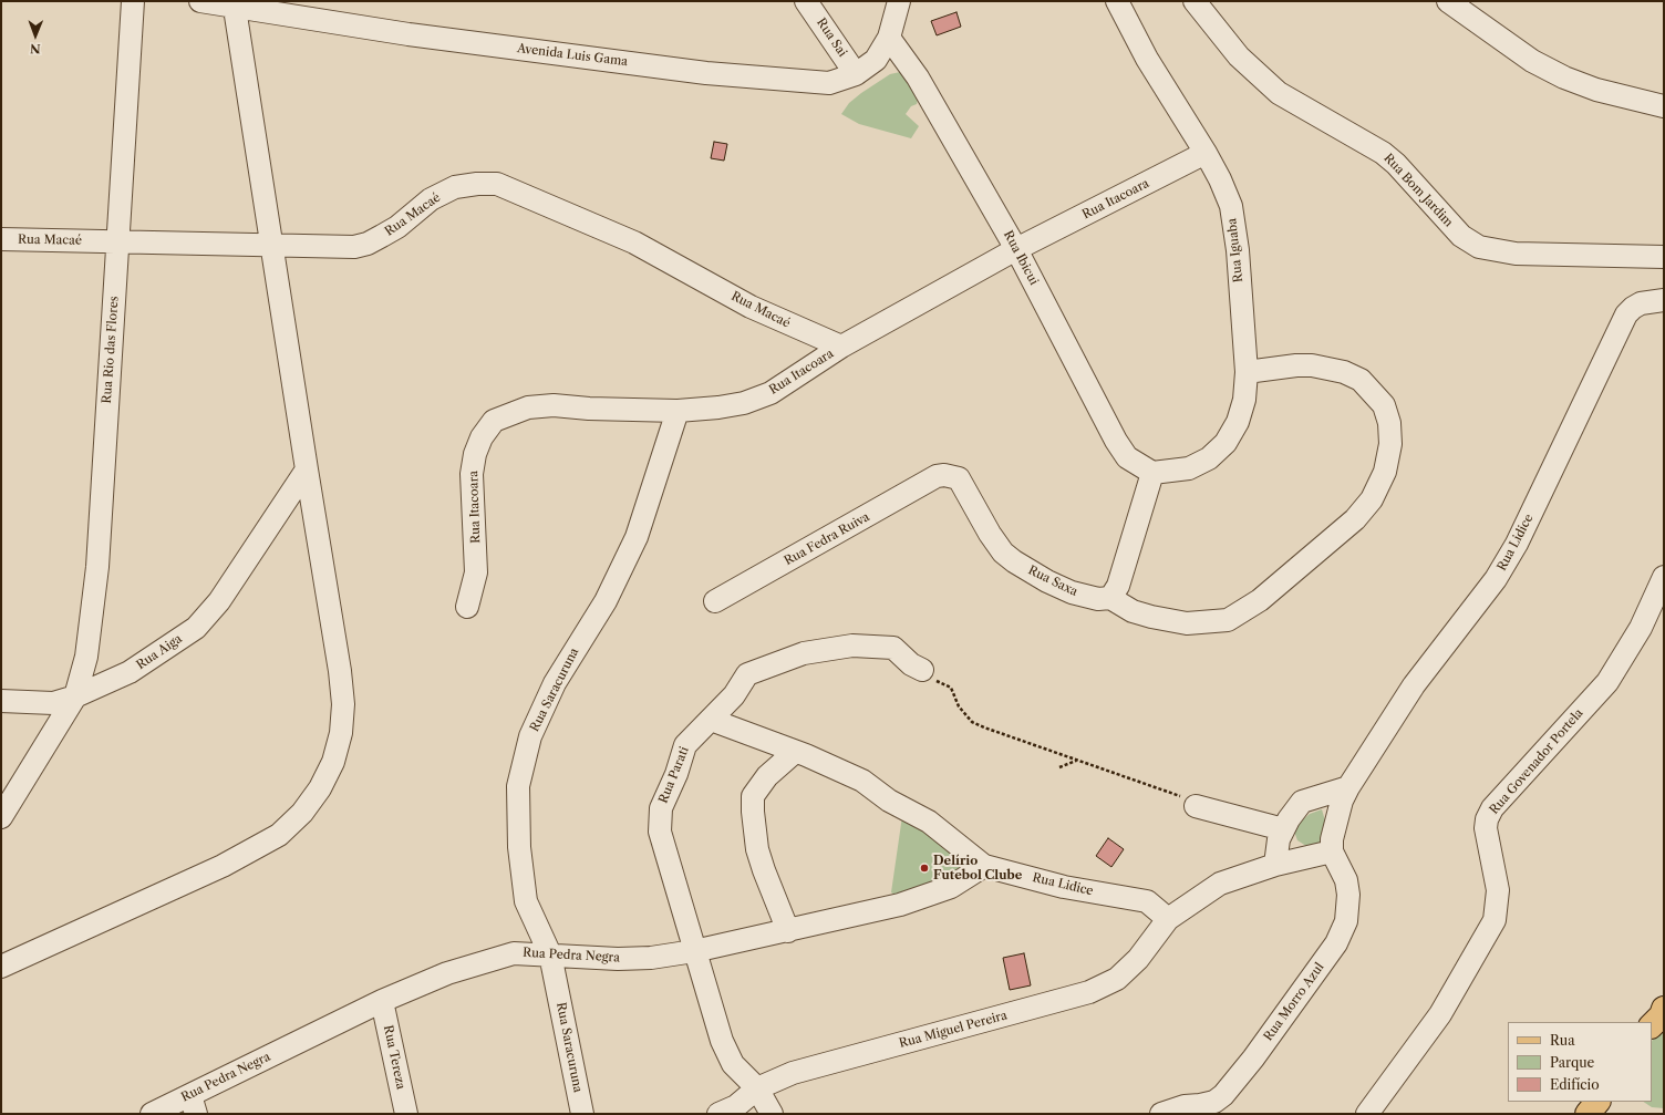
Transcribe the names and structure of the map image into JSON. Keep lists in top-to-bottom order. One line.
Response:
{"streets":{"street":["Rua Sai","Avenida Luis Gama","Rua Bom Jardim","Rua Itacoara","Rua Macaé","Rua Iguaba","Rua Ibicui","Rua Rio das Flores","Rua Fedra Ruiva","Rua Lidice","Rua Saxa","Rua Aiga","Rua Saracuruna","Rua Govenador Portela","Rua Parati","Rua Pedra Negra","Rua Morro Azul","Rua Miguel Pereira","Rua Tereza"]},"crossings":[["Rua Sai","Avenida Luis Gama"],["Avenida Luis Gama","Rua Ibicui"],["Rua Itacoara","Rua Macaé"],["Rua Itacoara","Rua Iguaba"],["Rua Itacoara","Rua Ibicui"],["Rua Itacoara","Rua Saracuruna"],["Rua Macaé","Rua Rio das Flores"],["Rua Iguaba","Rua Ibicui"],["Rua Rio das Flores","Rua Aiga"],["Rua Fedra Ruiva","Rua Saxa"],["Rua Lidice","Rua Parati"],["Rua Lidice","Rua Pedra Negra"],["Rua Lidice","Rua Morro Azul"],["Rua Lidice","Rua Miguel Pereira"],["Rua Saracuruna","Rua Pedra Negra"],["Rua Parati","Rua Pedra Negra"],["Rua Parati","Rua Miguel Pereira"],["Rua Pedra Negra","Rua Tereza"]],"places":["Delírio Futebol Clube"],"legend":["Rua","Parque","Edifício"],"north":"bottom"}
